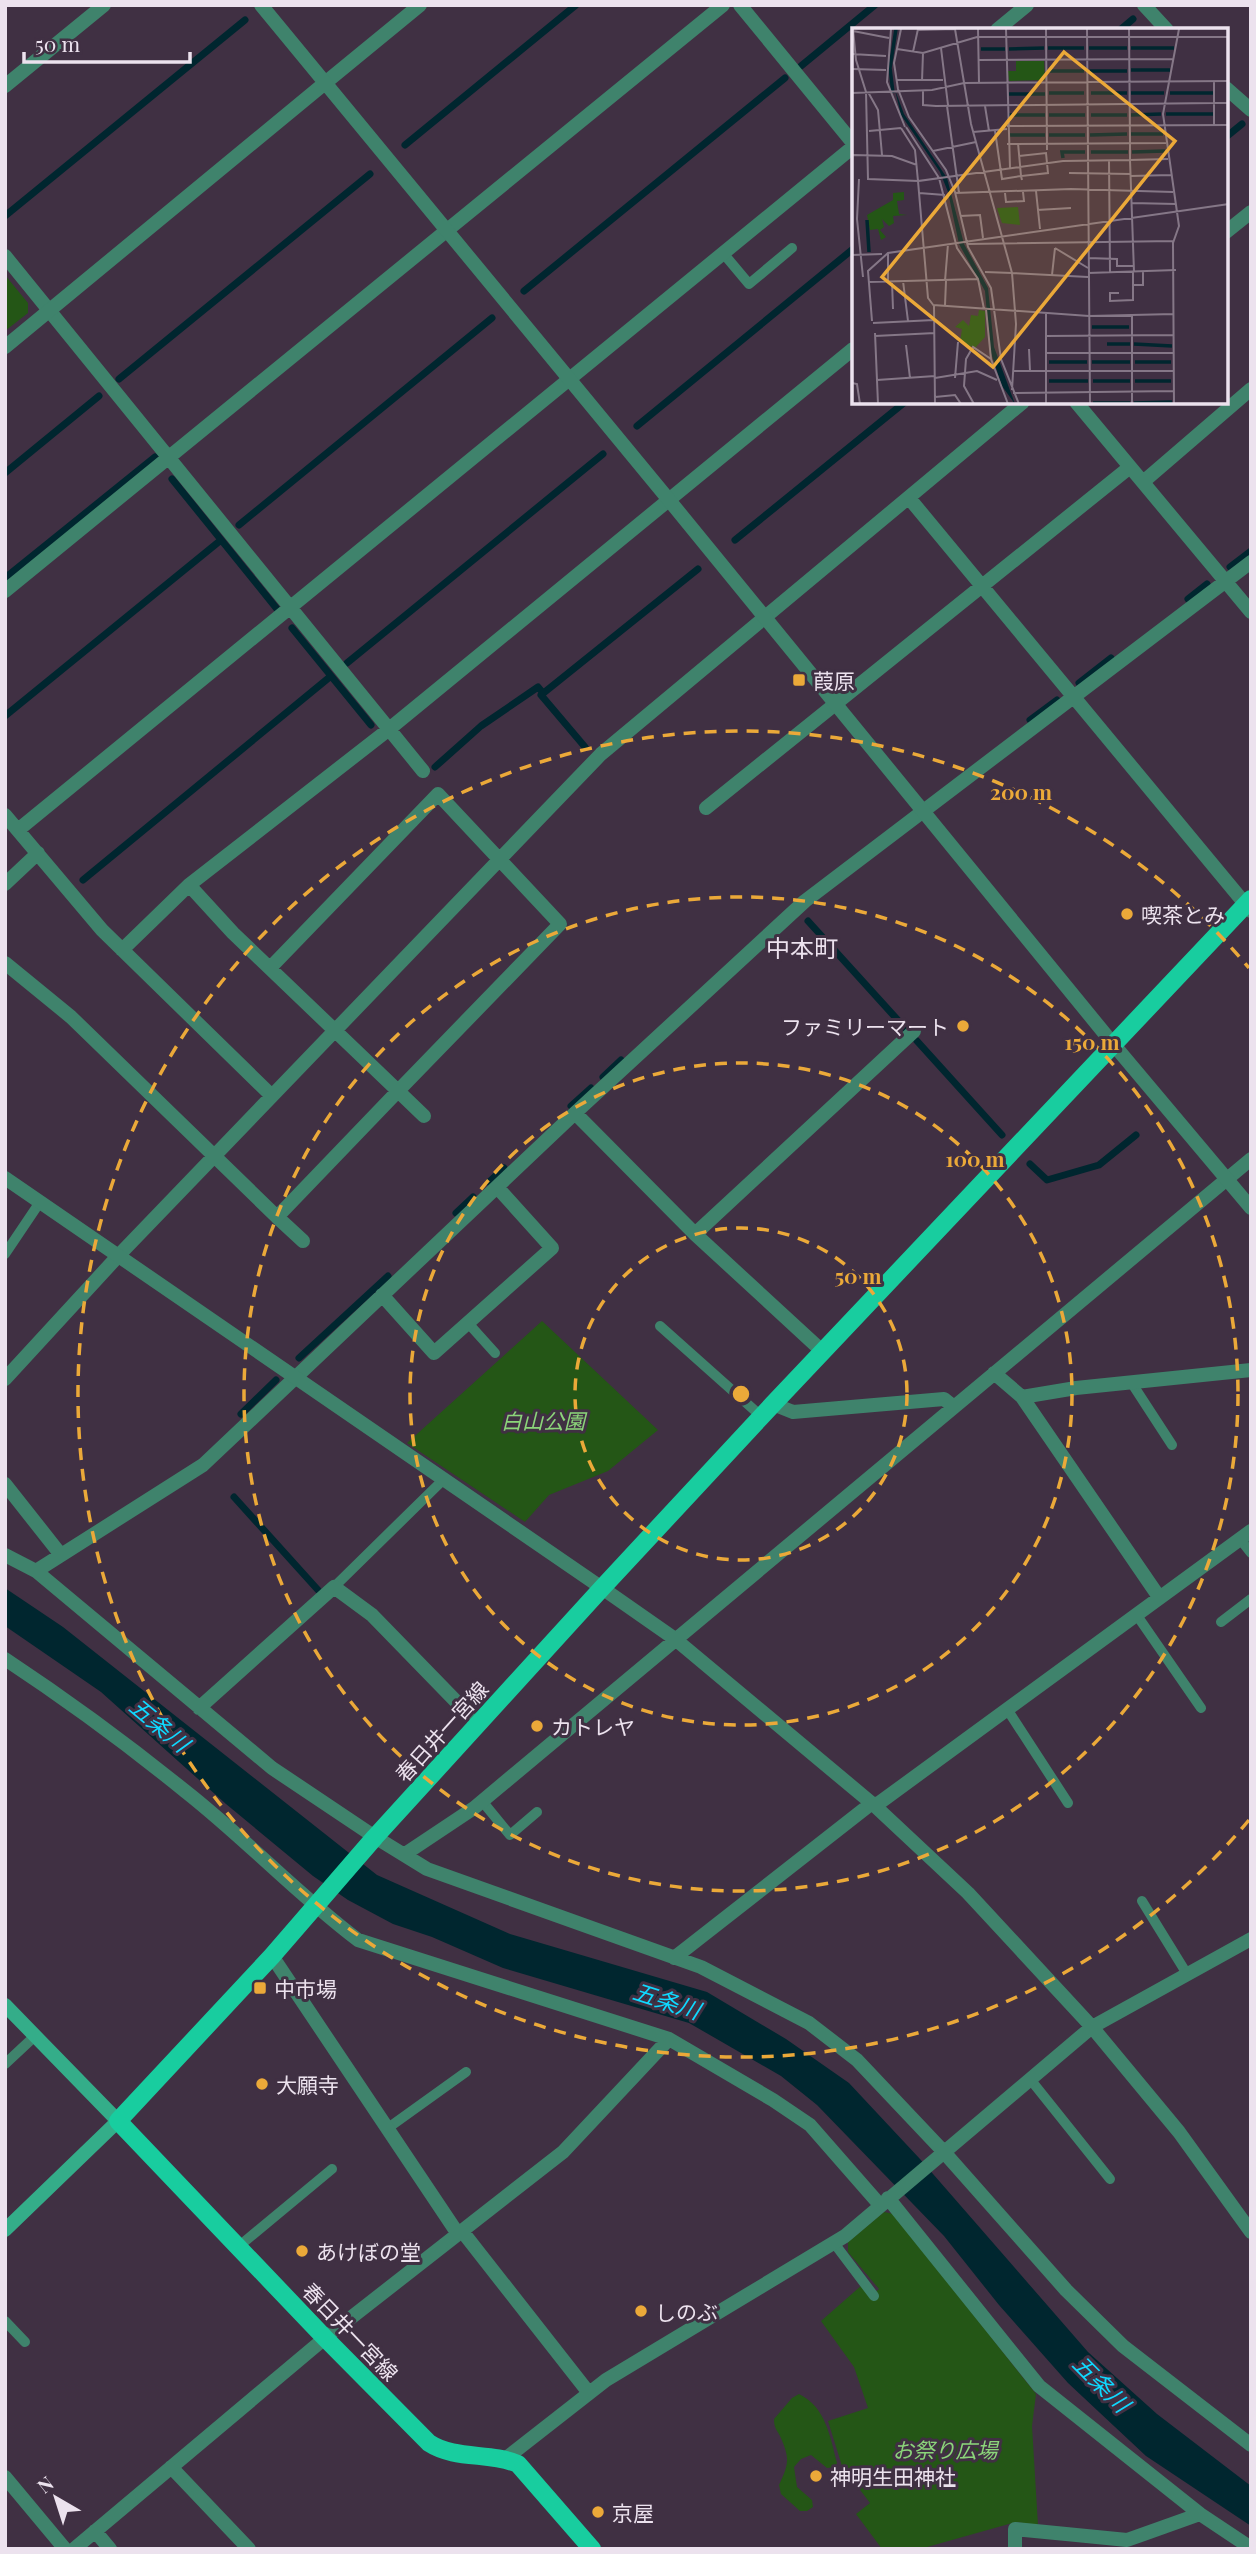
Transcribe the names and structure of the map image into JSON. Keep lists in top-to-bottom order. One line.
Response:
{"streets":{"main road":["春日井一宮線"]},"districts":["中本町"],"water":["五条川"],"parks":["白山公園","お祭り広場"],"places":{"transit":["葭原","中市場"],"other":["喫茶とみ","ファミリーマート","カトレヤ","大願寺","あけぼの堂","しのぶ","神明生田神社","京屋"]},"scale_bar":"50 m","north":"top left","rings":["200 m","150 m","100 m","50 m"]}
